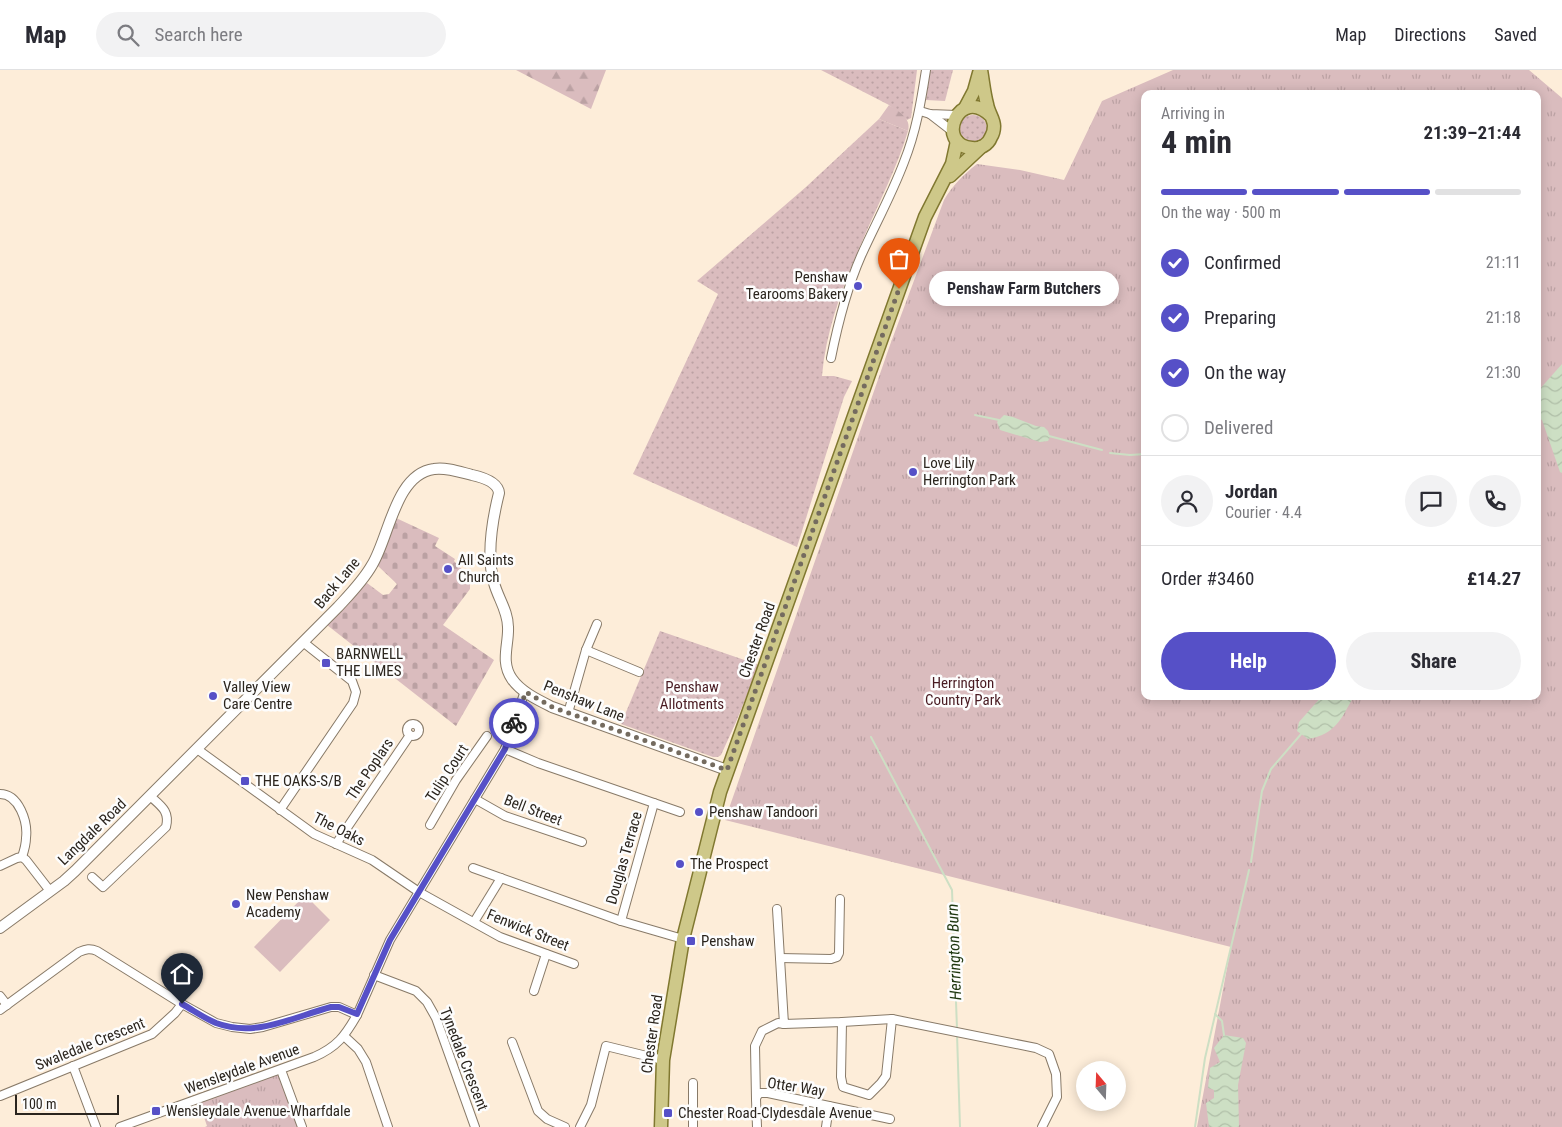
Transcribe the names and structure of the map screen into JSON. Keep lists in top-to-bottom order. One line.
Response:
{"streets":{"main road":["Chester Road"],"street":["Back Lane","Penshaw Lane","The Poplars","Tulip Court","Bell Street","The Oaks","Langdale Road","Douglas Terrace","Fenwick Street","Swaledale Crescent","Tynedale Crescent","Wensleydale Avenue","Otter Way"]},"crossings":[["Back Lane","Penshaw Lane"],["Back Lane","The Oaks"],["Back Lane","Langdale Road"],["Chester Road","Penshaw Lane"],["Penshaw Lane","Wensleydale Avenue"],["The Poplars","The Oaks"],["Bell Street","Wensleydale Avenue"],["The Oaks","Langdale Road"],["The Oaks","Fenwick Street"],["The Oaks","Wensleydale Avenue"],["Fenwick Street","Wensleydale Avenue"],["Tynedale Crescent","Wensleydale Avenue"]],"water":["Herrington Burn"],"parks":["Herrington Country Park","Penshaw Allotments"],"places":{"other":["Penshaw Tearooms Bakery","Penshaw Farm Butchers","Love Lily Herrington Park","All Saints Church","Valley View Care Centre","Penshaw Tandoori","The Prospect","New Penshaw Academy"],"transit":["BARNWELL THE LIMES","THE OAKS-S/B","Penshaw","Wensleydale Avenue-Wharfdale","Chester Road-Clydesdale Avenue"]},"scale_bar":"100 m","north":"top","page":{"header":"Map","search":"Search here","nav":["Map","Directions","Saved"],"heading":["4 min","Arriving in","21:39–21:44"],"panel":["Jordan","Courier · 4.4","Order #3460","£14.27"],"bar":"On the way · 500 m","list":[["Confirmed","21:11"],["Preparing","21:18"],["On the way","21:30"],"Delivered"],"bubble":"Penshaw Farm Butchers","buttons":["Help","Share"],"scale":"100 m"}}
